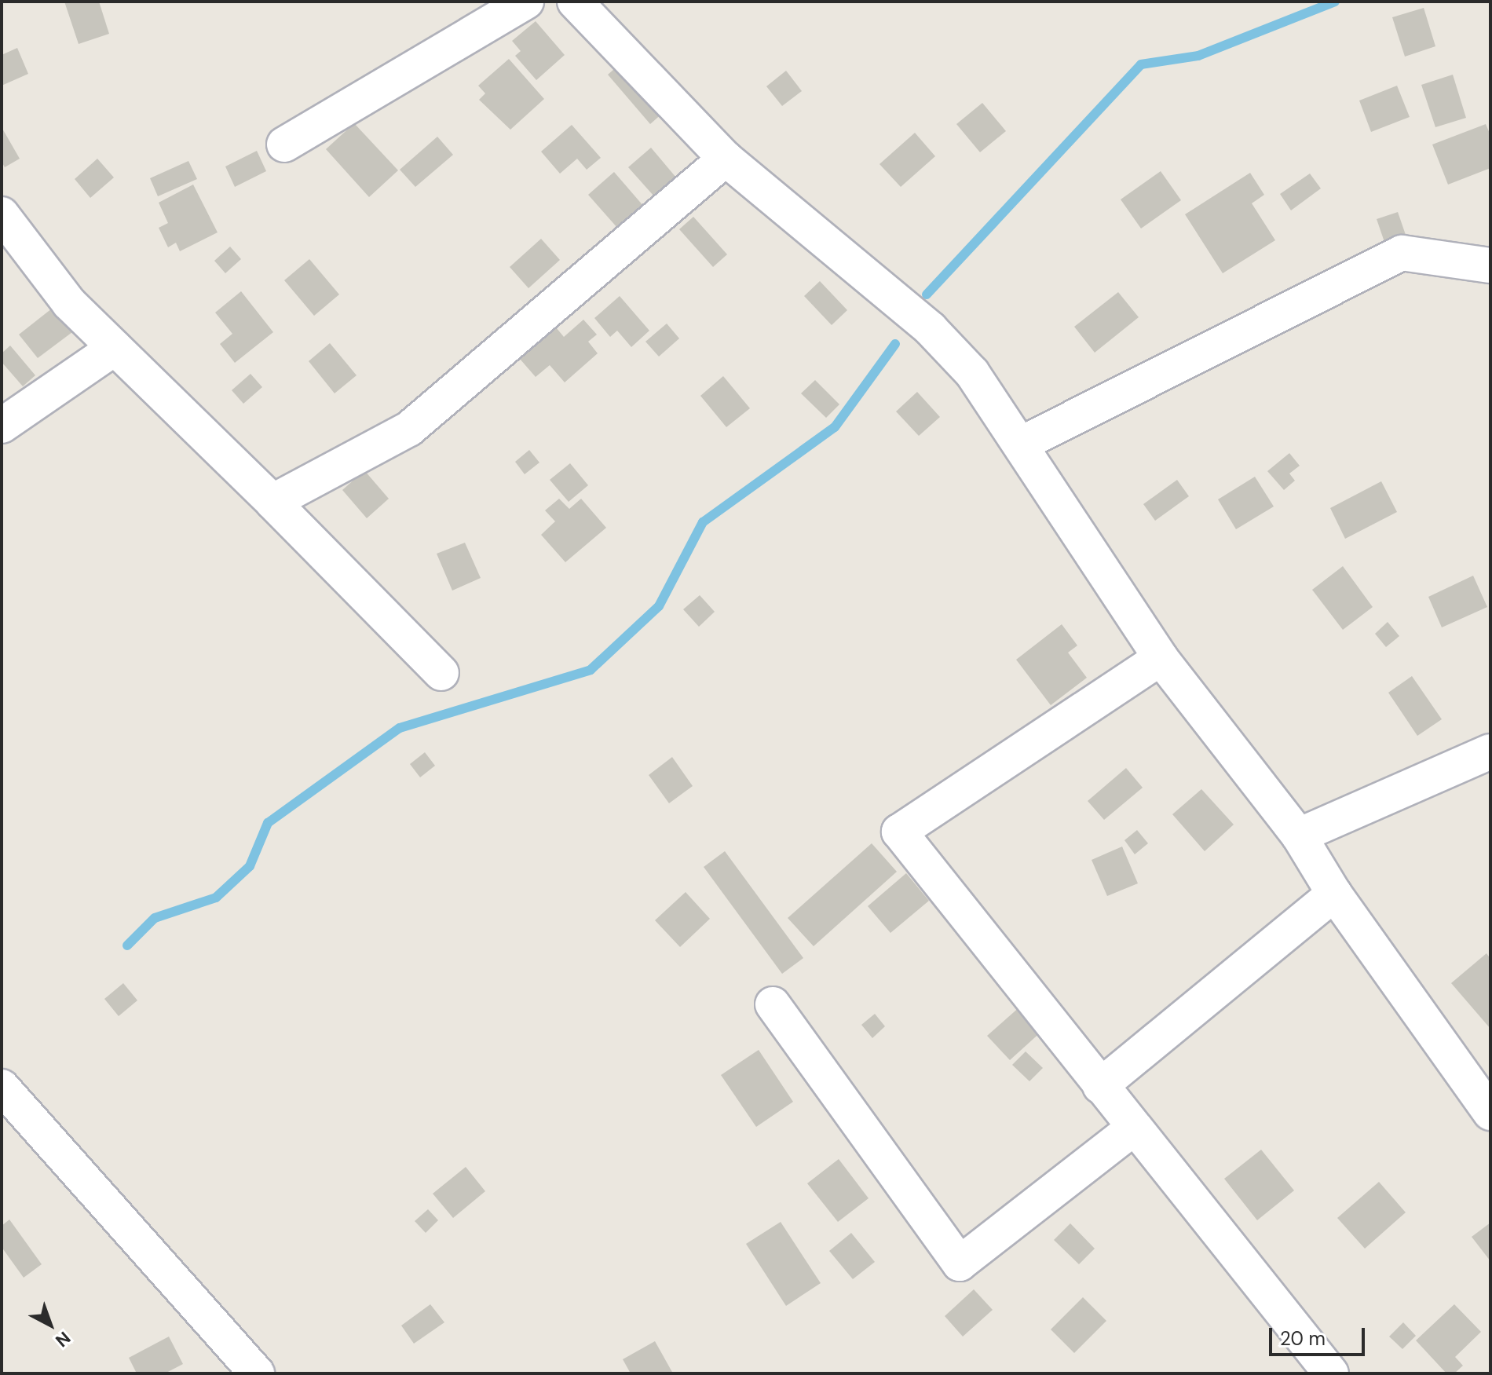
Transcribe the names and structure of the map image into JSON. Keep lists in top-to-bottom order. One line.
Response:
{"scale_bar":"20 m","north":"bottom right"}
